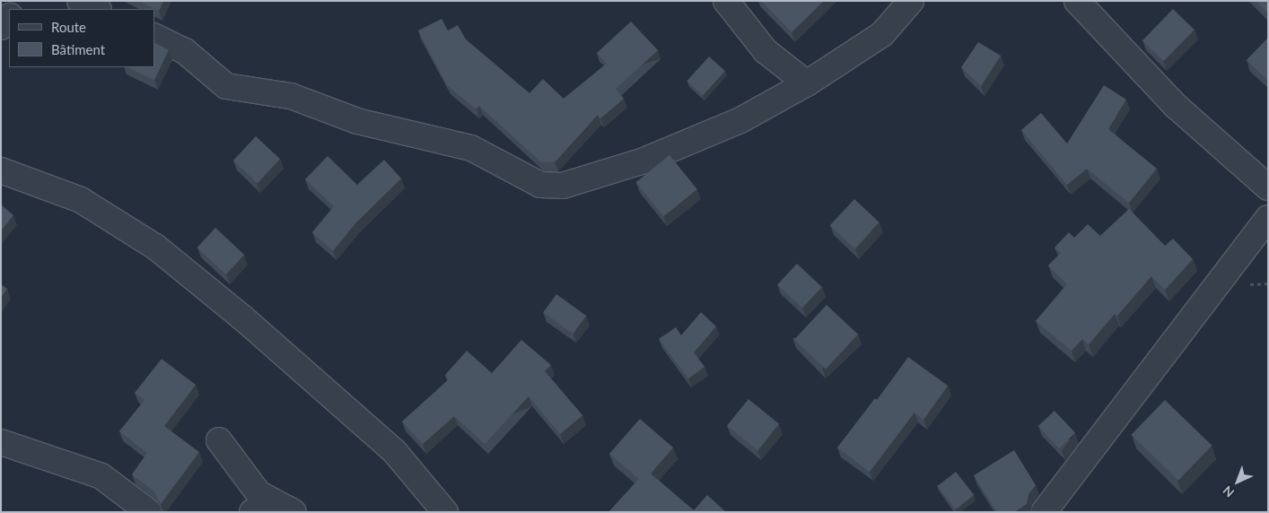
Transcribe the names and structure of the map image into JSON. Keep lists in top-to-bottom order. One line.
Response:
{"legend":["Route","Bâtiment"],"north":"bottom left"}
